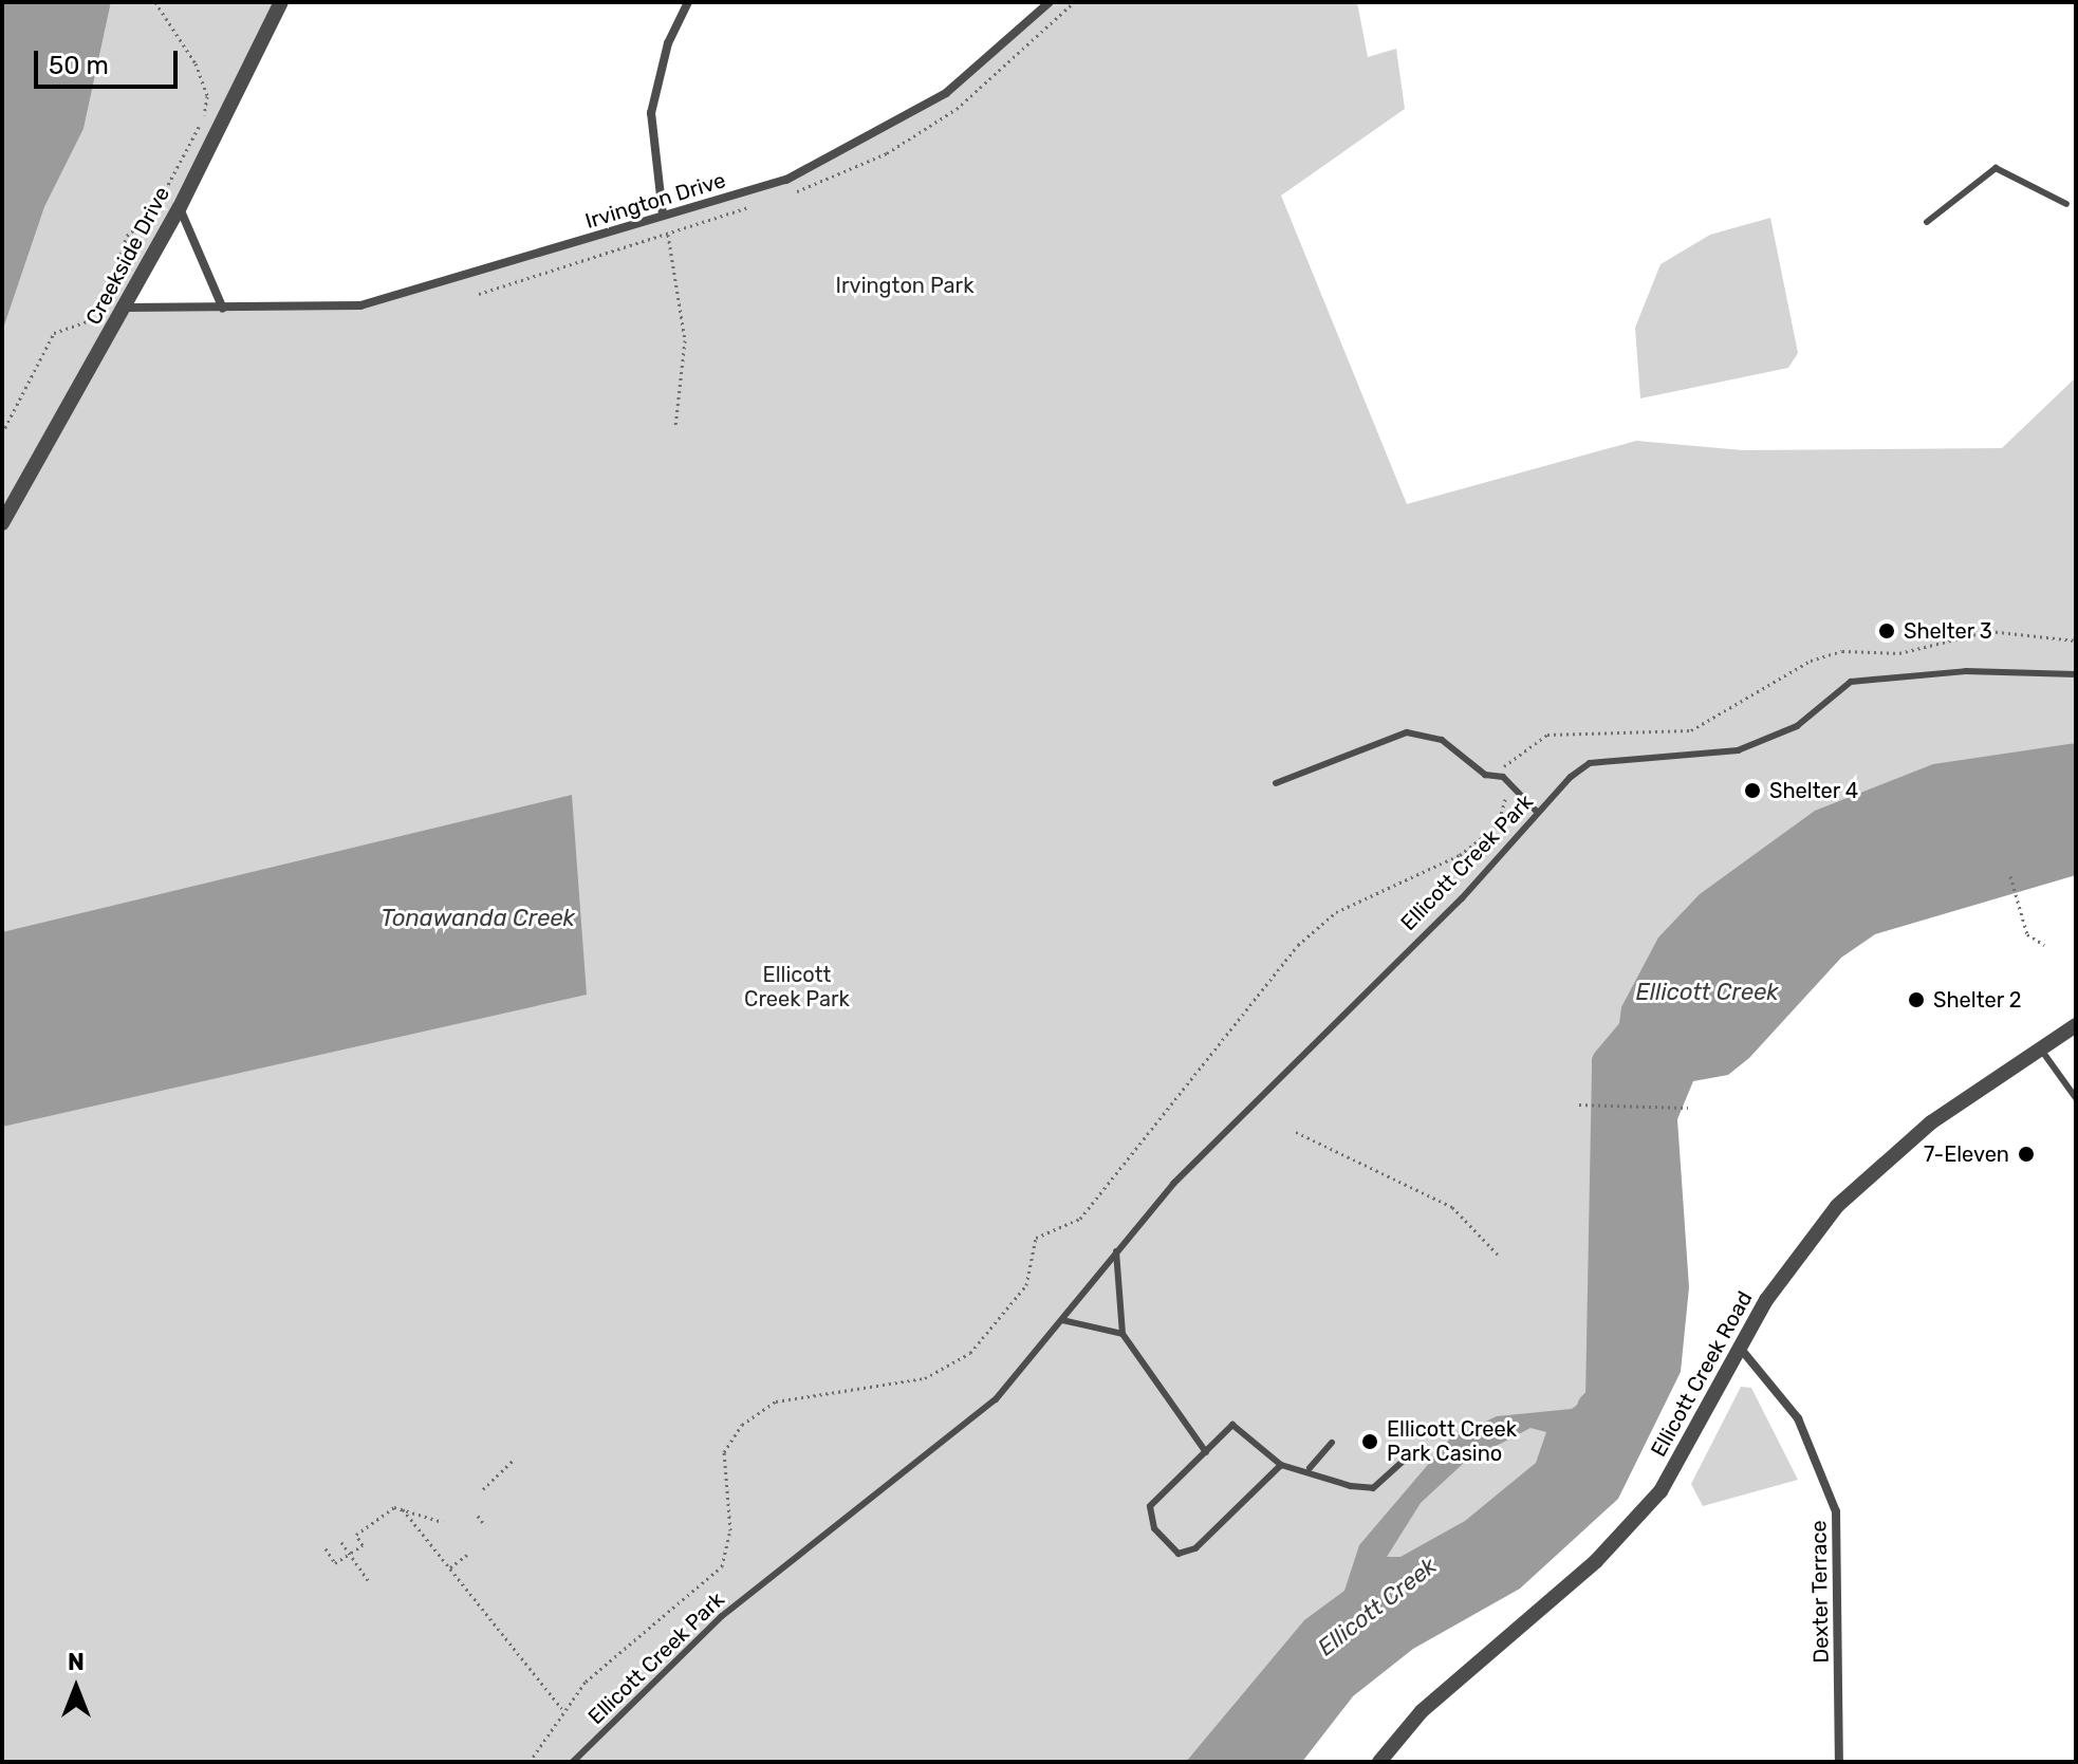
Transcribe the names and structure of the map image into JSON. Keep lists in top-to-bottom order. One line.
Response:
{"streets":{"street":["Irvington Drive","Creekside Drive","Ellicott Creek Road","Dexter Terrace"],"lane":["Ellicott Creek Park"]},"crossings":[["Irvington Drive","Creekside Drive"],["Ellicott Creek Road","Dexter Terrace"]],"water":["Tonawanda Creek","Ellicott Creek"],"parks":["Irvington Park","Ellicott Creek Park"],"places":["Shelter 3","Shelter 4","Shelter 2","7-Eleven","Ellicott Creek Park Casino"],"scale_bar":"50 m","north":"top"}
